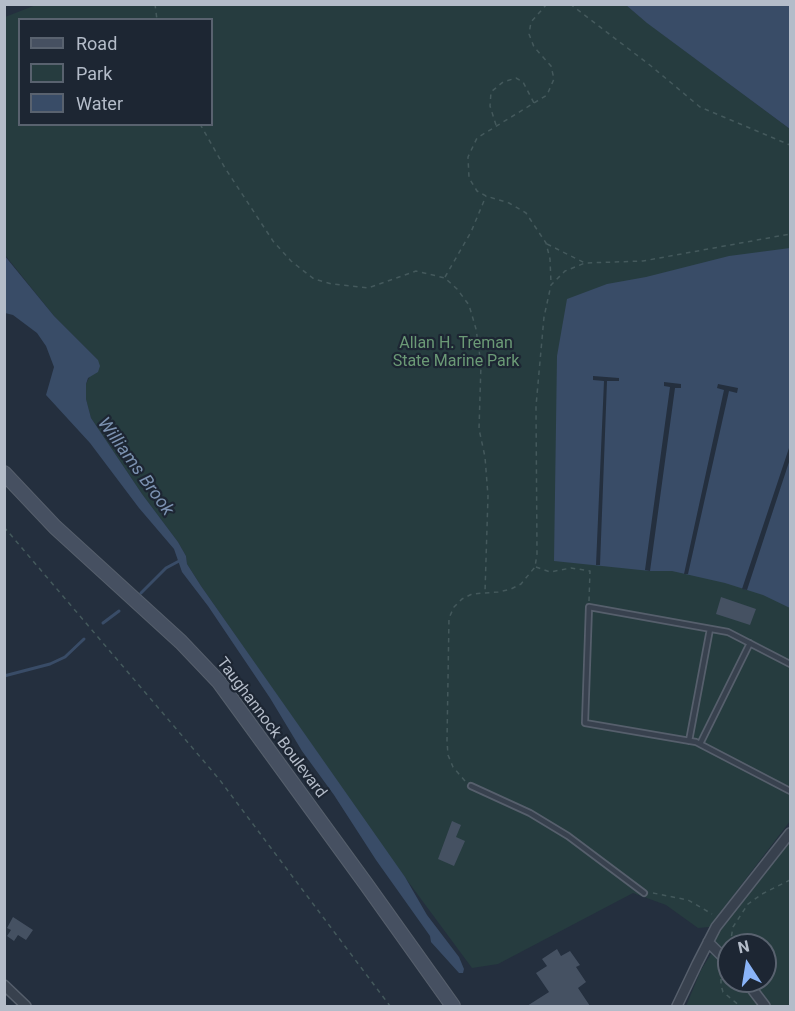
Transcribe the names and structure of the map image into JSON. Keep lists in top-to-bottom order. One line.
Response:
{"streets":{"main road":["Taughannock Boulevard"]},"water":["Williams Brook"],"parks":["Allan H. Treman State Marine Park"],"legend":["Road","Park","Water"],"north":"top"}
